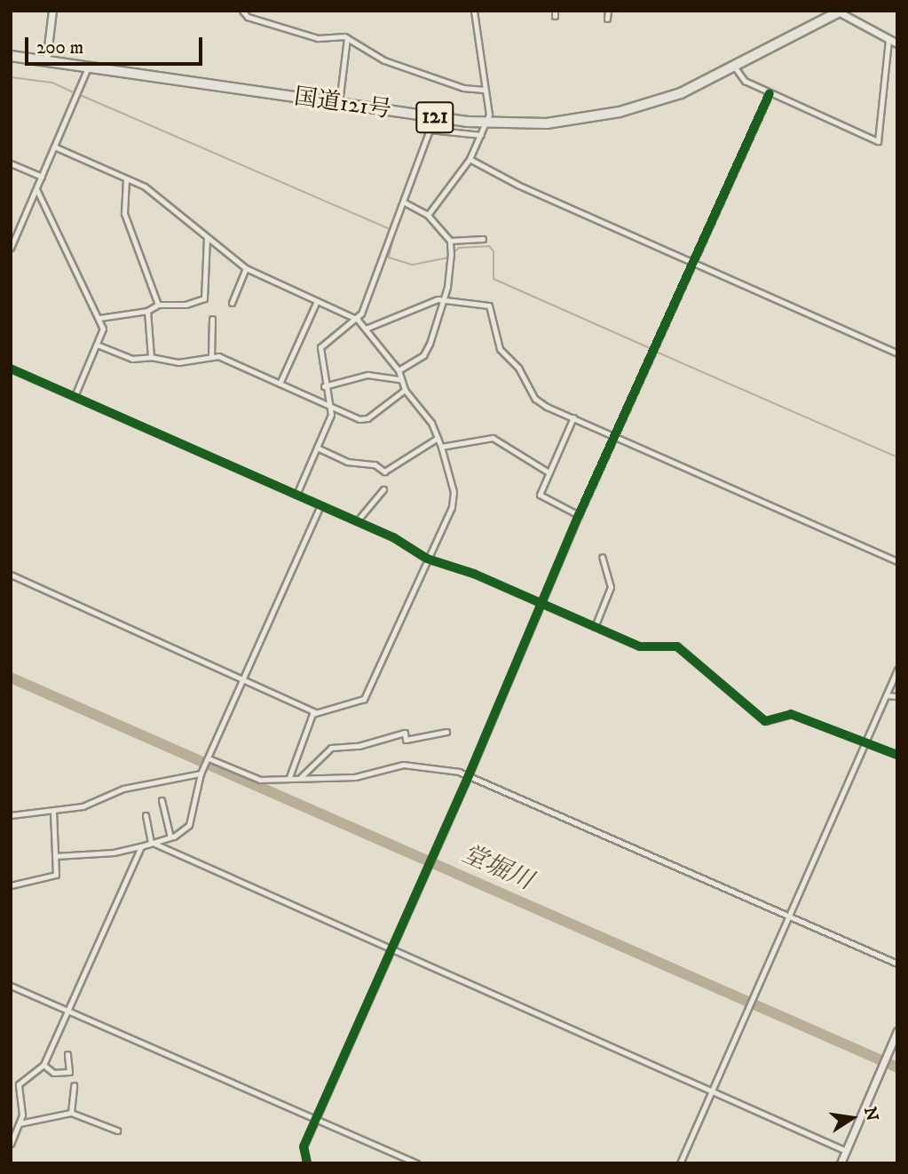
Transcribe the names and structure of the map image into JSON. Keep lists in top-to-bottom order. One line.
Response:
{"streets":{"highway":["国道121号","121"]},"water":["堂堀川"],"scale_bar":"200 m","north":"right"}
